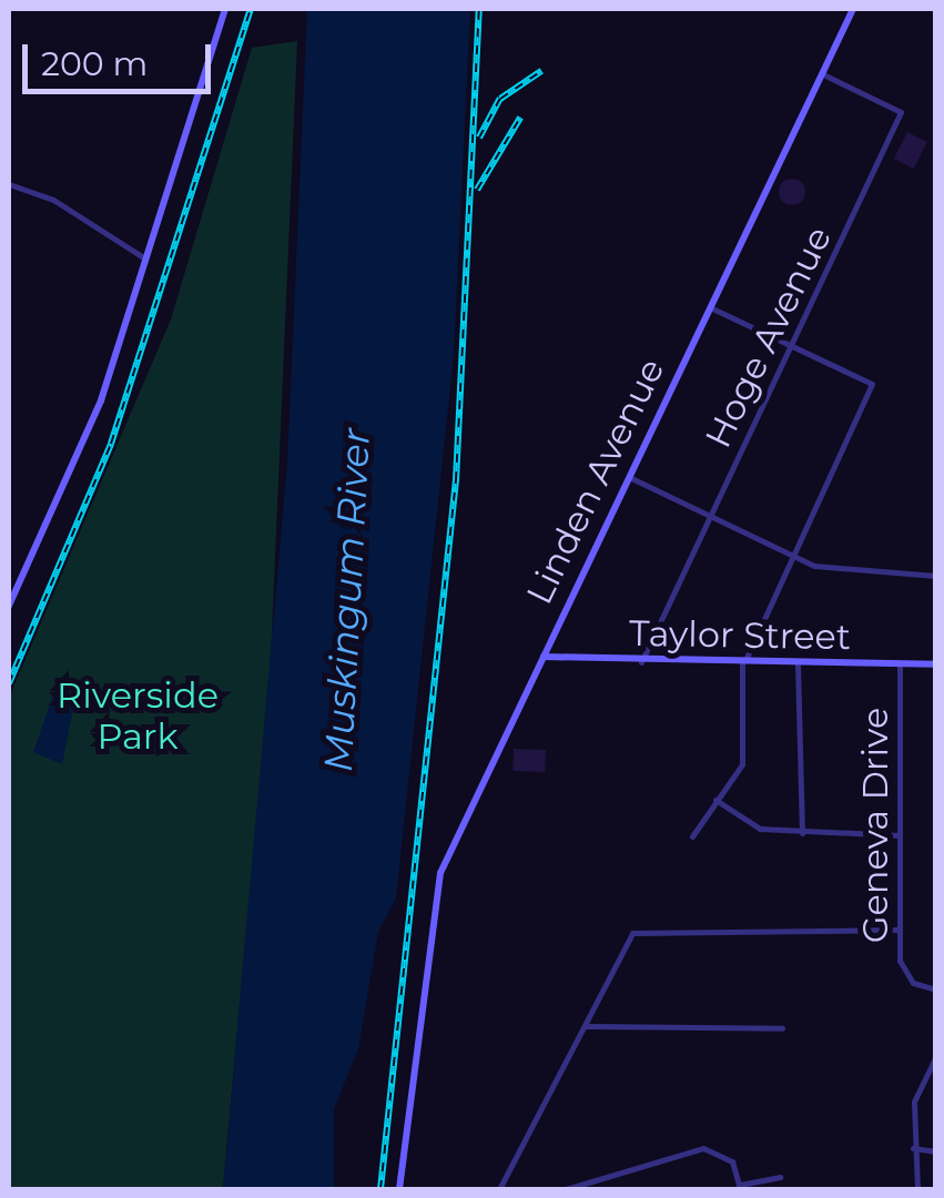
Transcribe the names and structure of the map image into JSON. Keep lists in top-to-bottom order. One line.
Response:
{"streets":{"street":["Hoge Avenue","Linden Avenue","Taylor Street","Geneva Drive"]},"crossings":[["Hoge Avenue","Linden Avenue"],["Hoge Avenue","Taylor Street"],["Linden Avenue","Taylor Street"],["Taylor Street","Geneva Drive"]],"water":["Muskingum River"],"parks":["Riverside Park"],"scale_bar":"200 m"}
